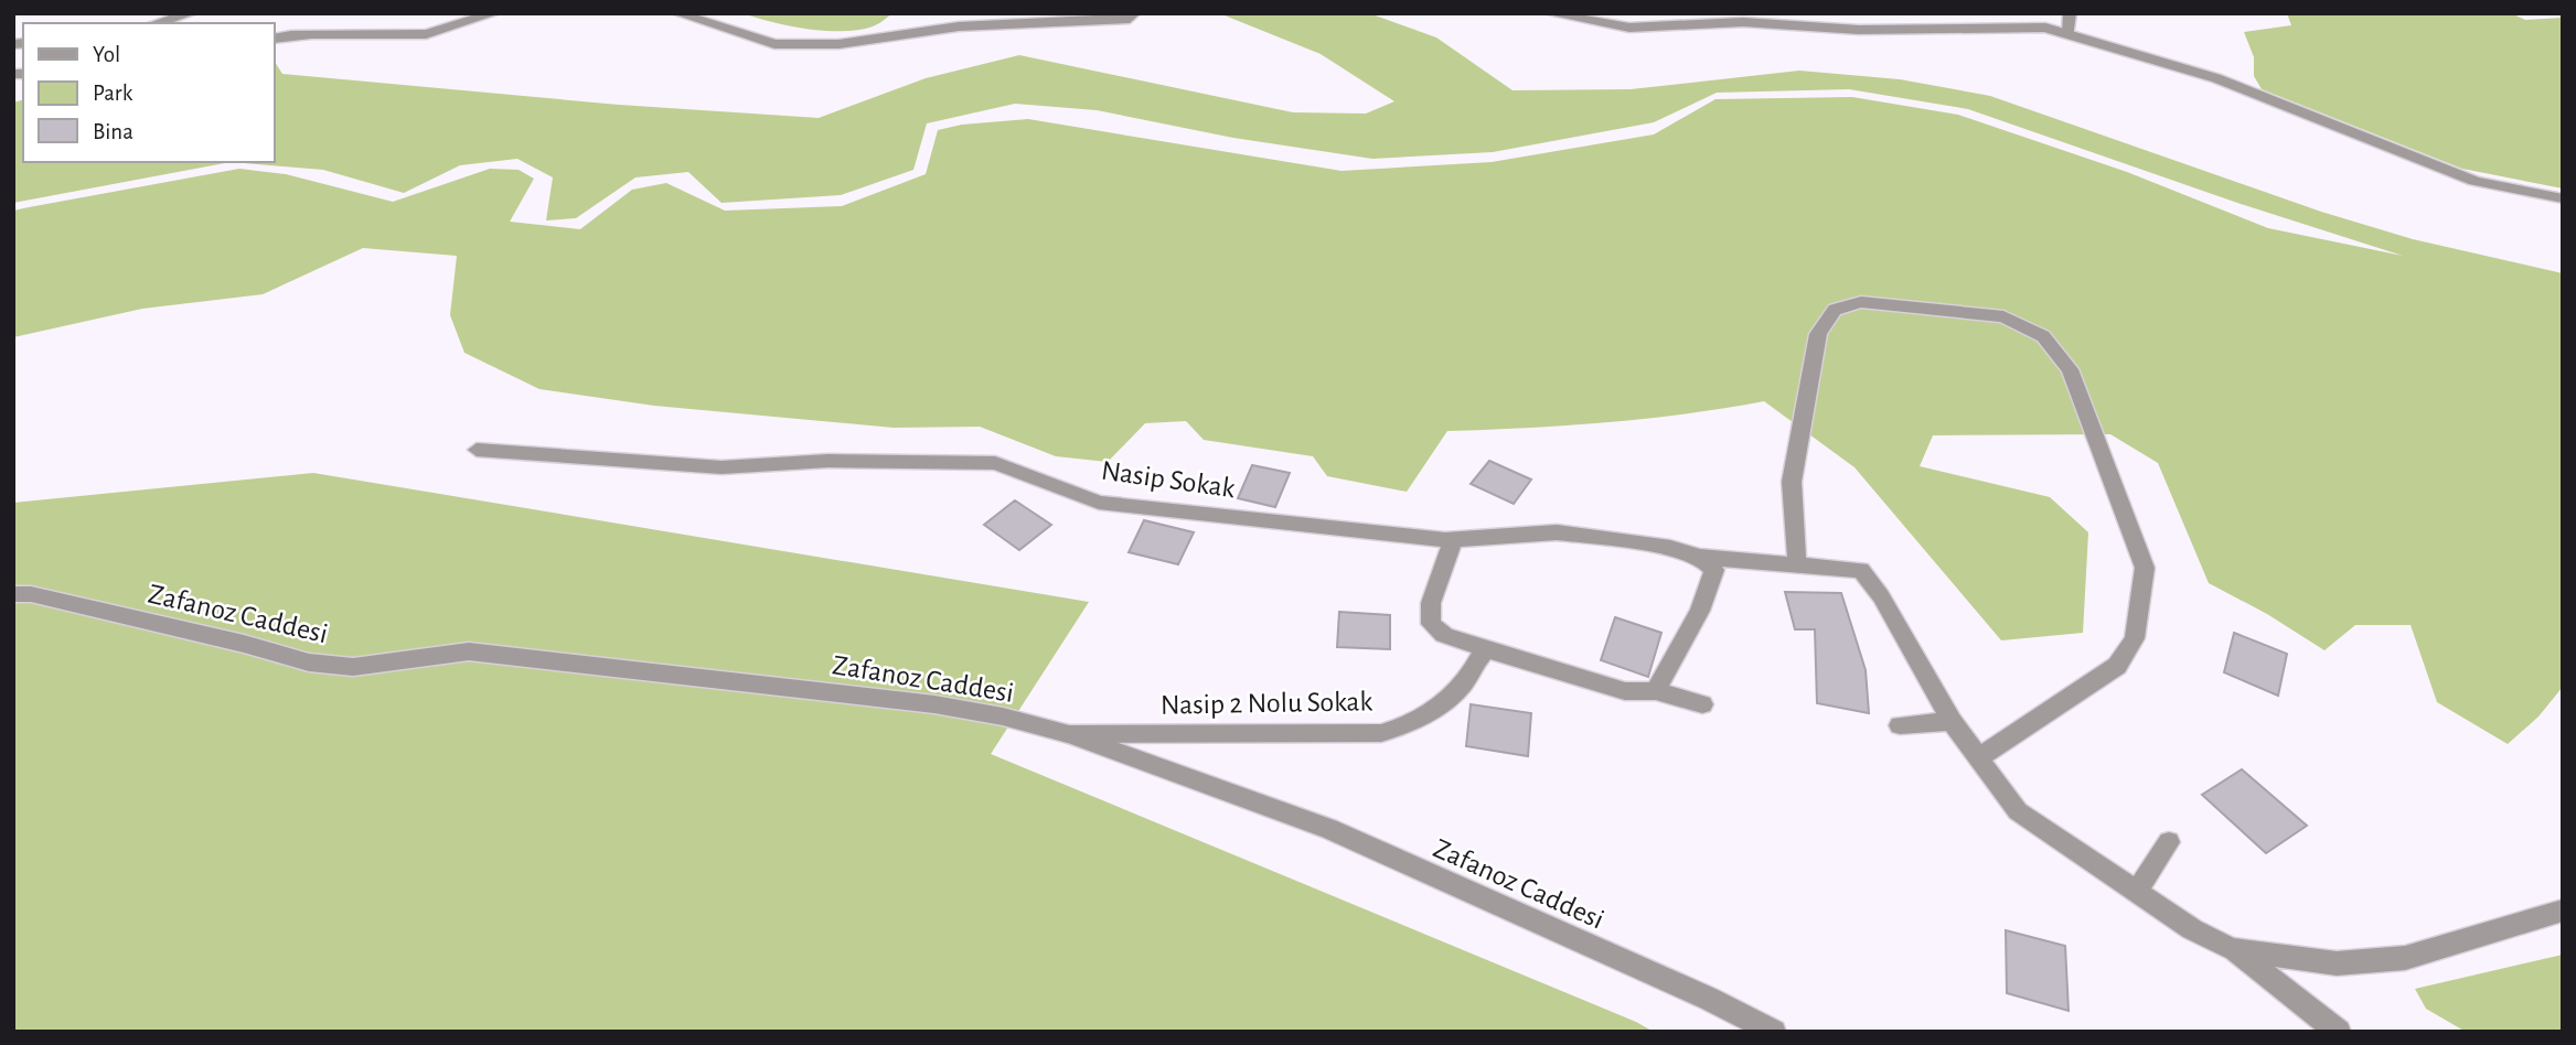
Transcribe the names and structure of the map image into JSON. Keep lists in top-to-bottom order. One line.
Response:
{"streets":{"street":["Nasip Sokak","Zafanoz Caddesi","Nasip 2 Nolu Sokak"]},"crossings":[["Zafanoz Caddesi","Nasip 2 Nolu Sokak"]],"legend":["Yol","Park","Bina"]}
